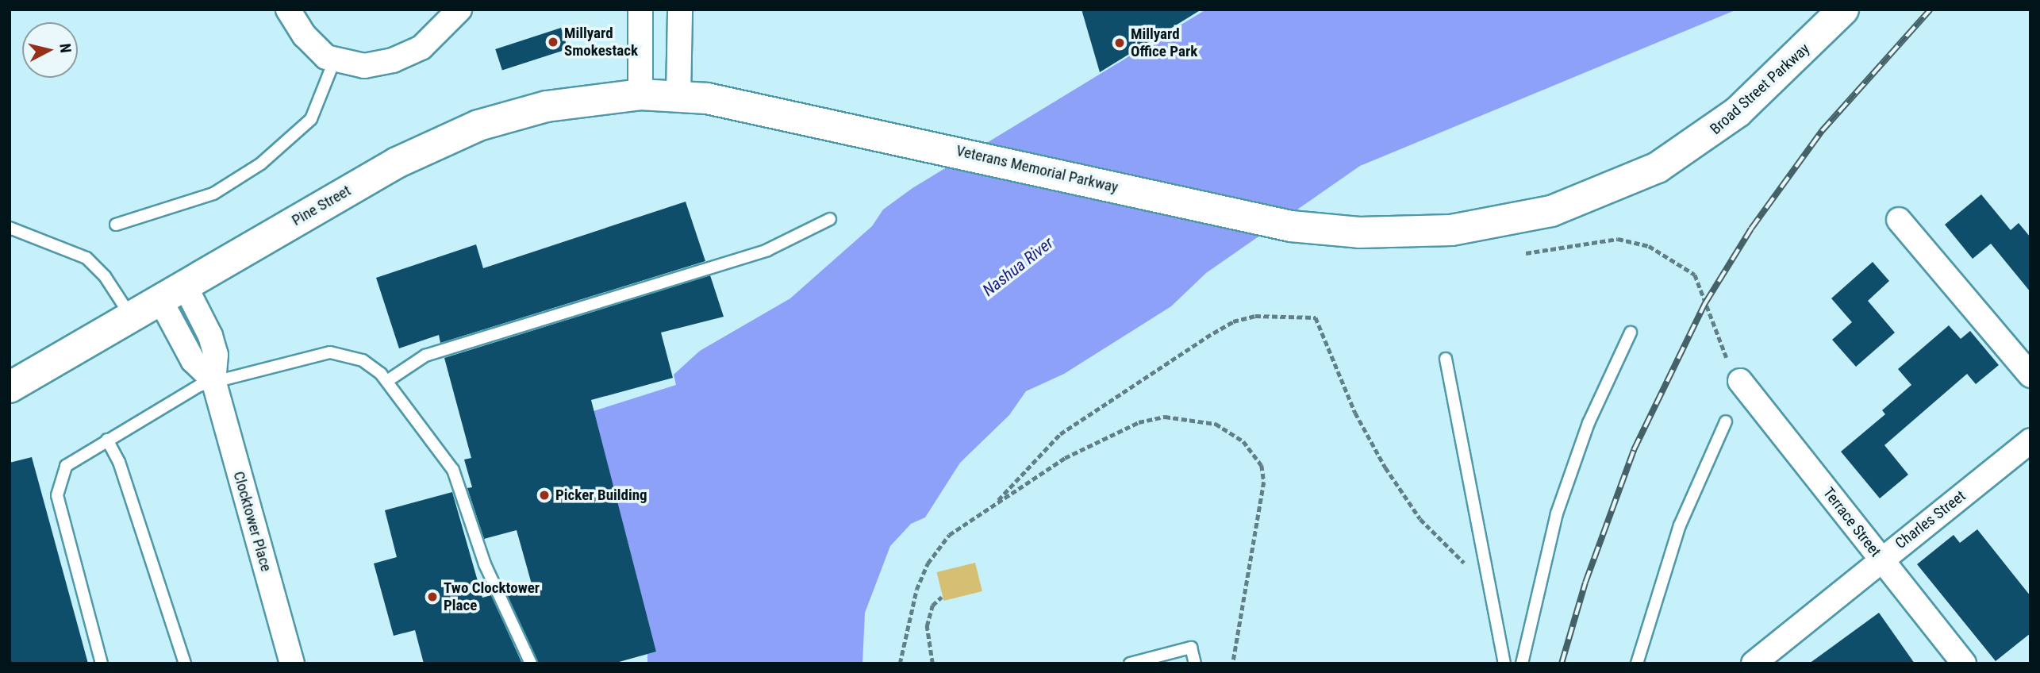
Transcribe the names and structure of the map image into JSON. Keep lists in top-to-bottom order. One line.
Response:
{"streets":{"main road":["Broad Street Parkway","Veterans Memorial Parkway","Pine Street"],"street":["Charles Street","Clocktower Place","Terrace Street"]},"crossings":[["Broad Street Parkway","Veterans Memorial Parkway"],["Veterans Memorial Parkway","Pine Street"],["Pine Street","Clocktower Place"],["Charles Street","Terrace Street"]],"water":["Nashua River"],"places":["Millyard Smokestack","Millyard Office Park","Picker Building","Two Clocktower Place"],"north":"right"}
